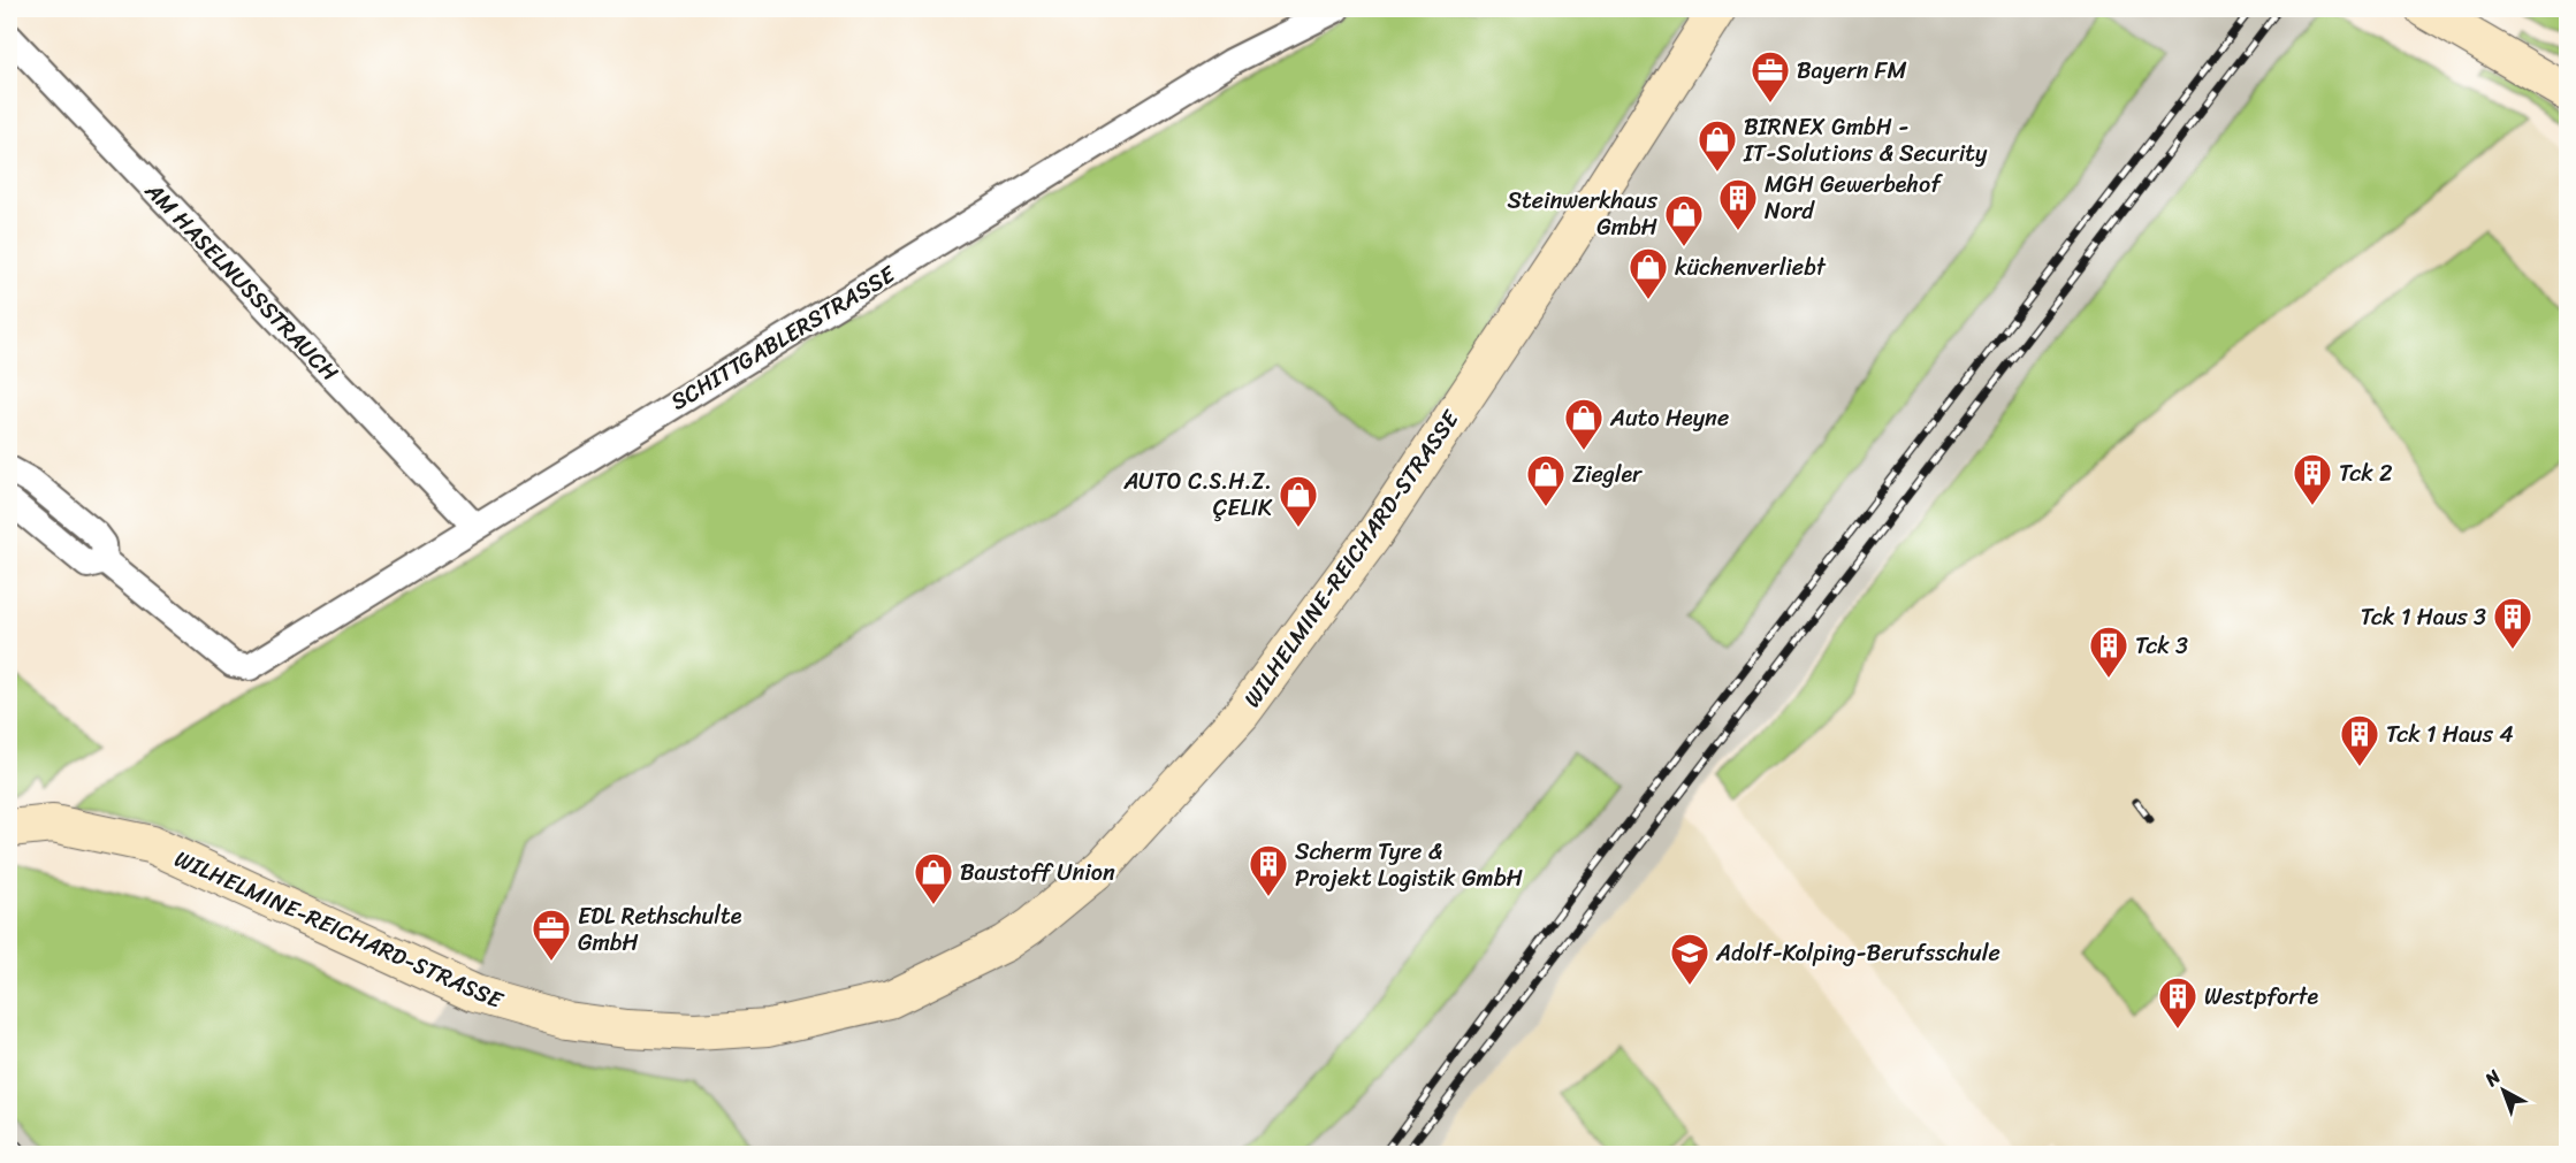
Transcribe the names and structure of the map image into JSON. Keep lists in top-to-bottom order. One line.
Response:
{"streets":{"street":["AM HASELNUSSSTRAUCH","SCHITTGABLERSTRASSE","WILHELMINE-REICHARD-STRASSE"]},"crossings":[["AM HASELNUSSSTRAUCH","SCHITTGABLERSTRASSE"]],"places":{"office":["Bayern FM","EDL Rethschulte GmbH"],"shop":["BIRNEX GmbH - IT-Solutions & Security","Steinwerkhaus GmbH","küchenverliebt","Auto Heyne","Ziegler","AUTO C.S.H.Z. ÇELIK","Baustoff Union"],"building":["MGH Gewerbehof Nord","Tck 2","Tck 1 Haus 3","Tck 3","Tck 1 Haus 4","Scherm Tyre & Projekt Logistik GmbH","Westpforte"],"school or university":["Adolf-Kolping-Berufsschule"]},"north":"top left"}
